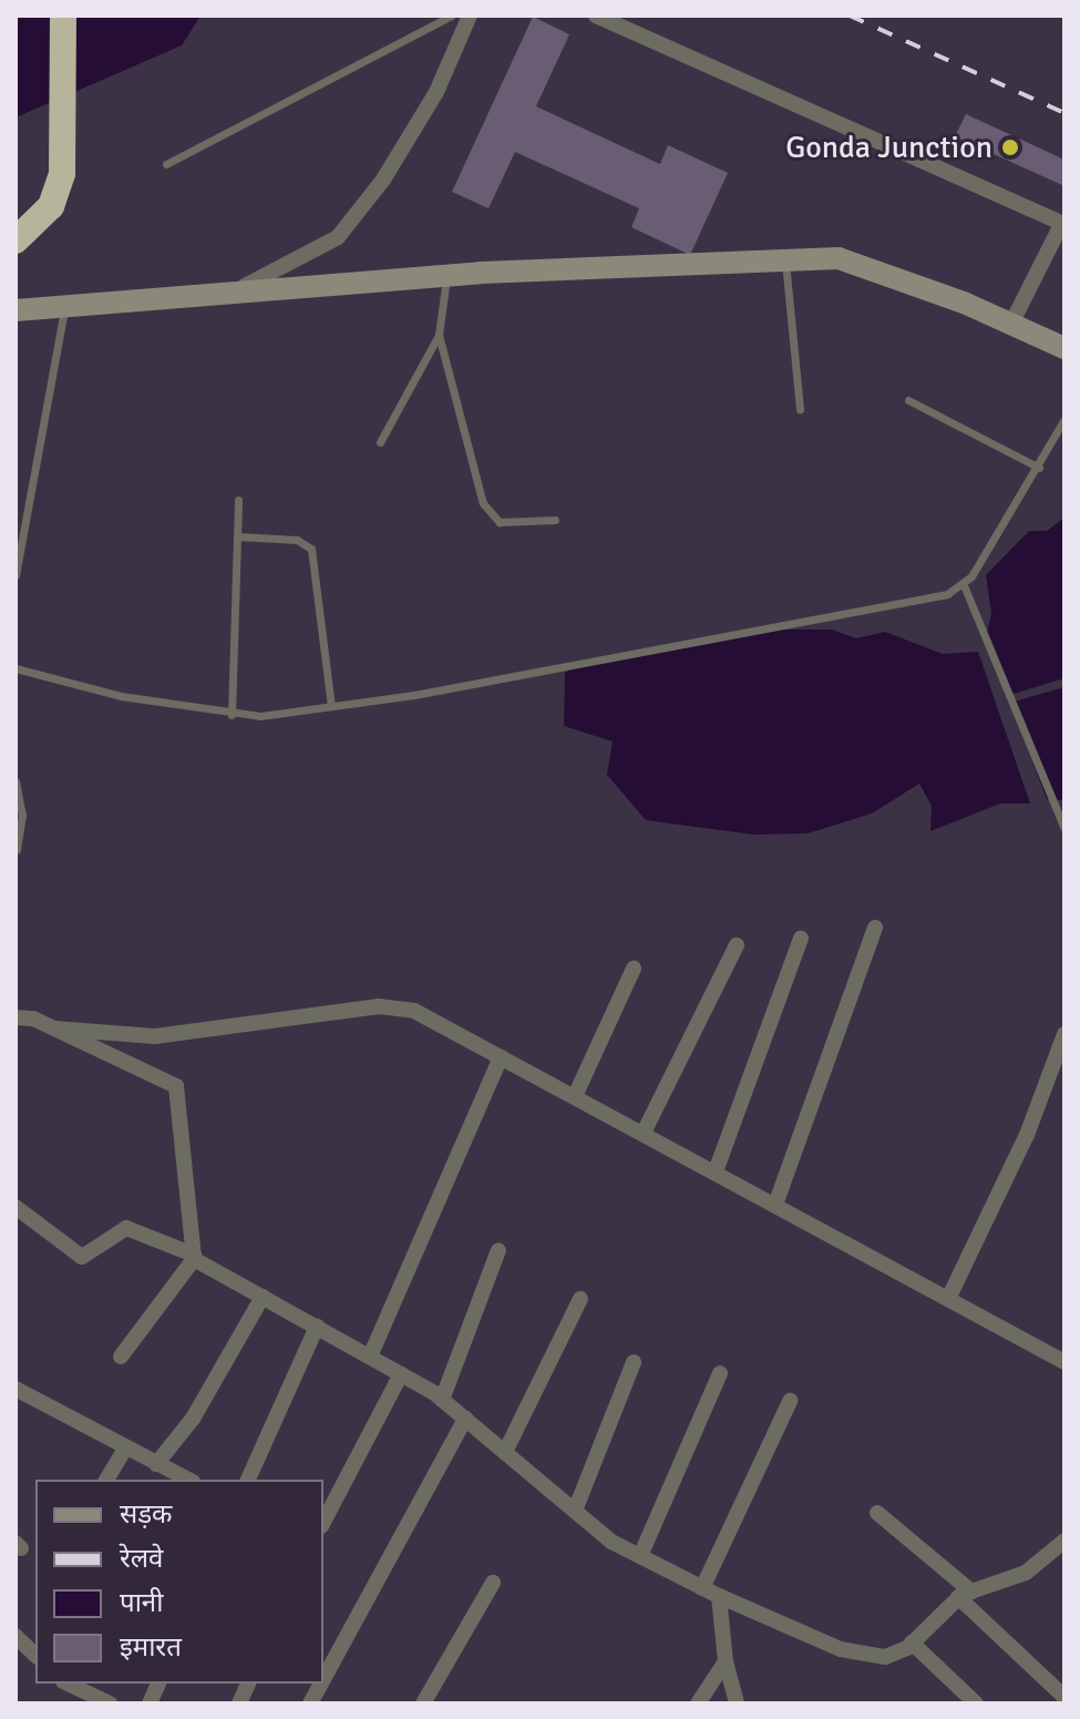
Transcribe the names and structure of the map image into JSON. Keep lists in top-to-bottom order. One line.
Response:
{"places":["Gonda Junction"],"legend":["सड़क","रेलवे","पानी","इमारत"]}
